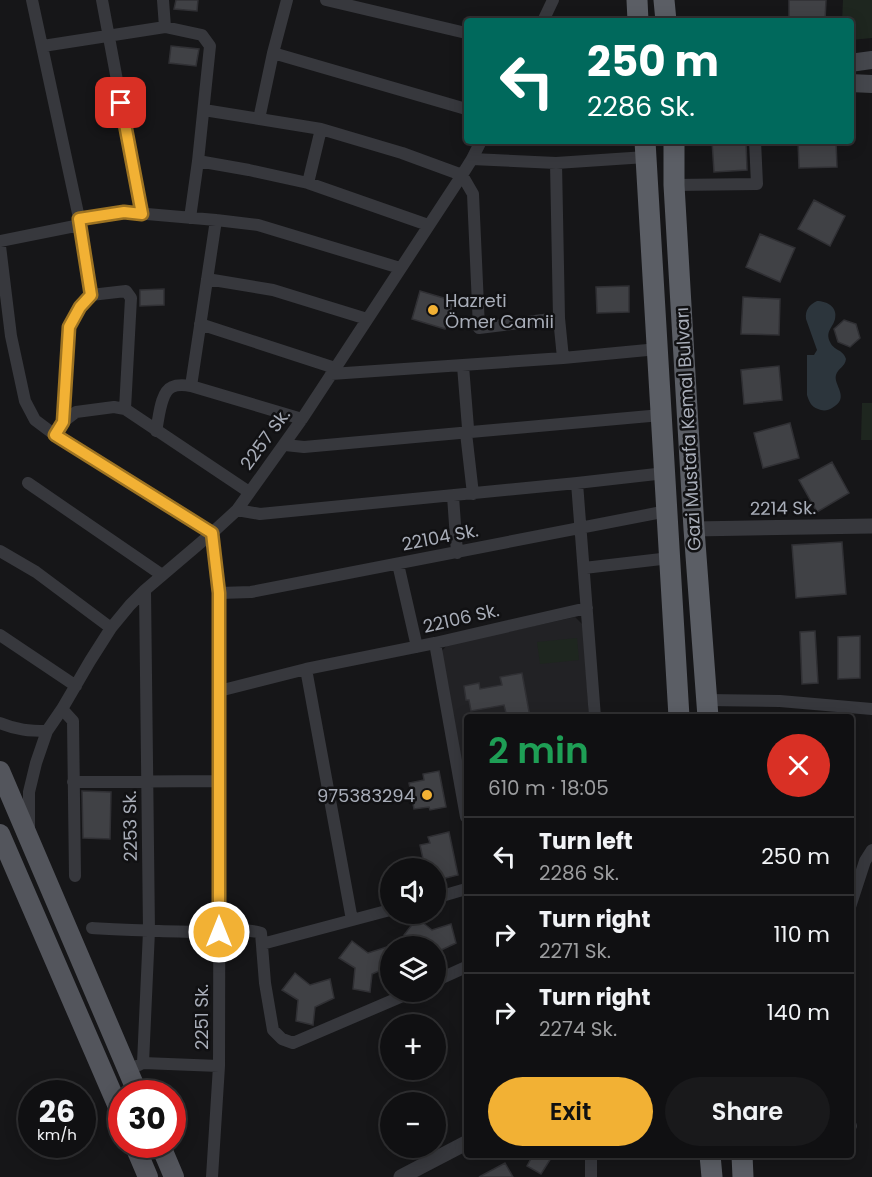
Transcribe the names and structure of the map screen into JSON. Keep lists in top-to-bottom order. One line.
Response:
{"streets":{"highway":["Gazi Mustafa Kemal Bulvarı"],"street":["2257 Sk.","2214 Sk.","22104 Sk.","22106 Sk.","2253 Sk.","2251 Sk."]},"crossings":[["Gazi Mustafa Kemal Bulvarı","2214 Sk."],["Gazi Mustafa Kemal Bulvarı","22104 Sk."],["2257 Sk.","2253 Sk."],["2257 Sk.","2251 Sk."],["22104 Sk.","2251 Sk."],["22106 Sk.","2251 Sk."]],"places":["Hazreti Ömer Camii","975383294"],"page":{"turn":["250 m","2286 Sk."],"heading":["2 min","610 m · 18:05"],"list":[{"name":"Turn left","note":"2286 Sk.","value":"250 m"},{"name":"Turn right","note":"2271 Sk.","value":"110 m"},{"name":"Turn right","note":"2274 Sk.","value":"140 m"}],"map_buttons":["+","−"],"buttons":["Exit","Share"],"speed":"26 km/h","limit":"30"}}
